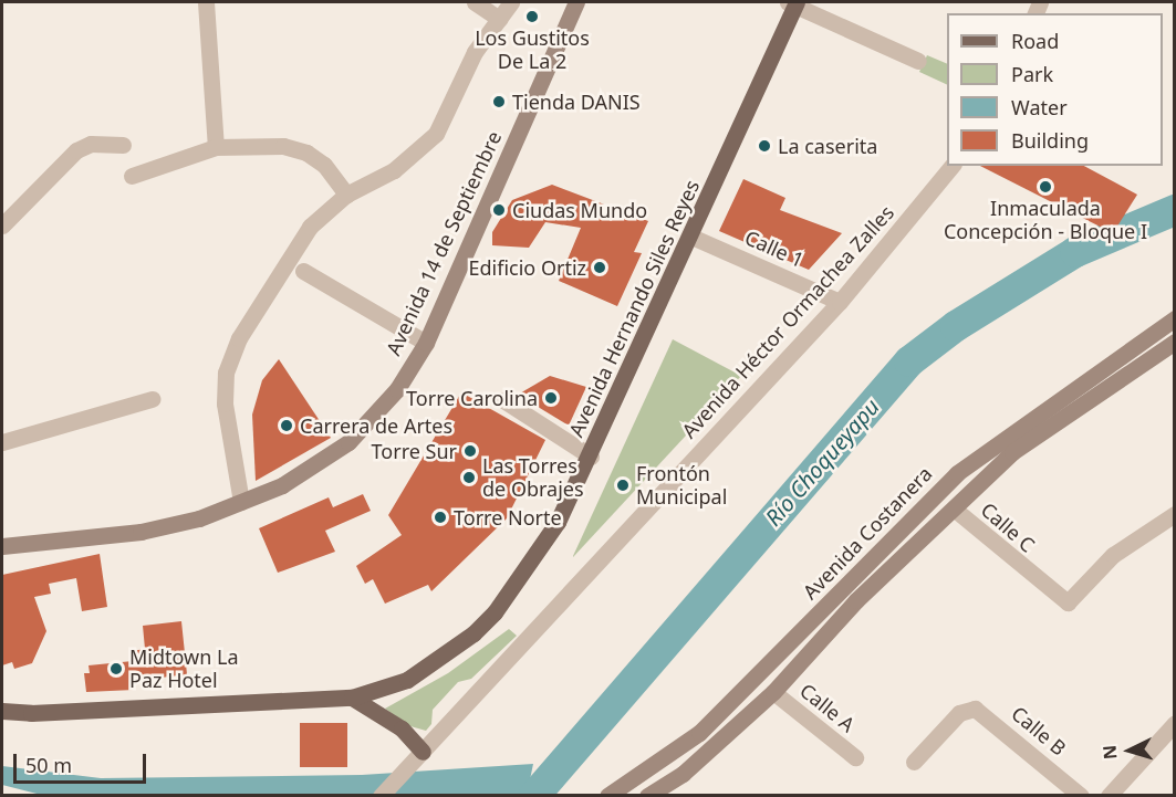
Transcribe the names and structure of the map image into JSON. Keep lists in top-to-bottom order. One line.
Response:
{"streets":{"main road":["Avenida 14 de Septiembre","Avenida Hernando Siles Reyes","Avenida Costanera"],"street":["Calle 1","Avenida Héctor Ormachea Zalles","Calle C","Calle A","Calle B"]},"crossings":[["Calle 1","Avenida Hernando Siles Reyes"],["Calle 1","Avenida Héctor Ormachea Zalles"],["Calle C","Avenida Costanera"],["Avenida Costanera","Calle A"]],"water":["Río Choqueyapu"],"places":["Los Gustitos De La 2","Tienda DANIS","La caserita","Inmaculada Concepción - Bloque I","Ciudas Mundo","Edificio Ortiz","Torre Carolina","Carrera de Artes","Torre Sur","Las Torres de Obrajes","Frontón Municipal","Torre Norte","Midtown La Paz Hotel"],"legend":["Road","Park","Water","Building"],"scale_bar":"50 m","north":"left"}
